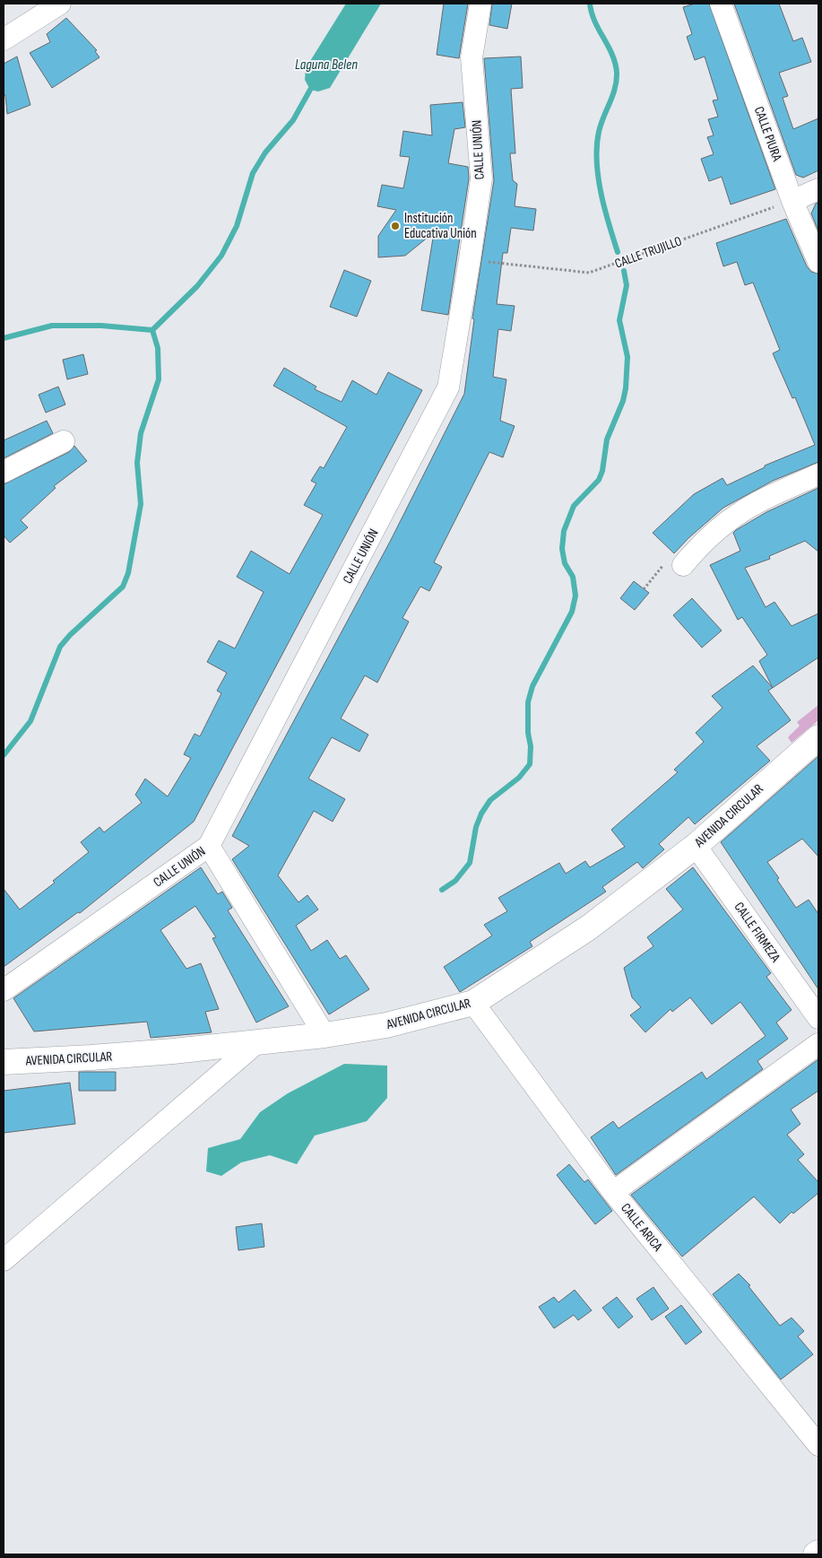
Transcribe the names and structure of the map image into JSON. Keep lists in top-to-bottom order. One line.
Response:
{"streets":{"street":["CALLE PIURA","CALLE UNIÓN","AVENIDA CIRCULAR","CALLE FIRMEZA","CALLE ARICA"],"path":["CALLE TRUJILLO"]},"crossings":[["CALLE PIURA","CALLE TRUJILLO"],["CALLE UNIÓN","CALLE TRUJILLO"],["AVENIDA CIRCULAR","CALLE FIRMEZA"],["AVENIDA CIRCULAR","CALLE ARICA"]],"water":["Laguna Belen"],"places":["Institución Educativa Unión"]}
